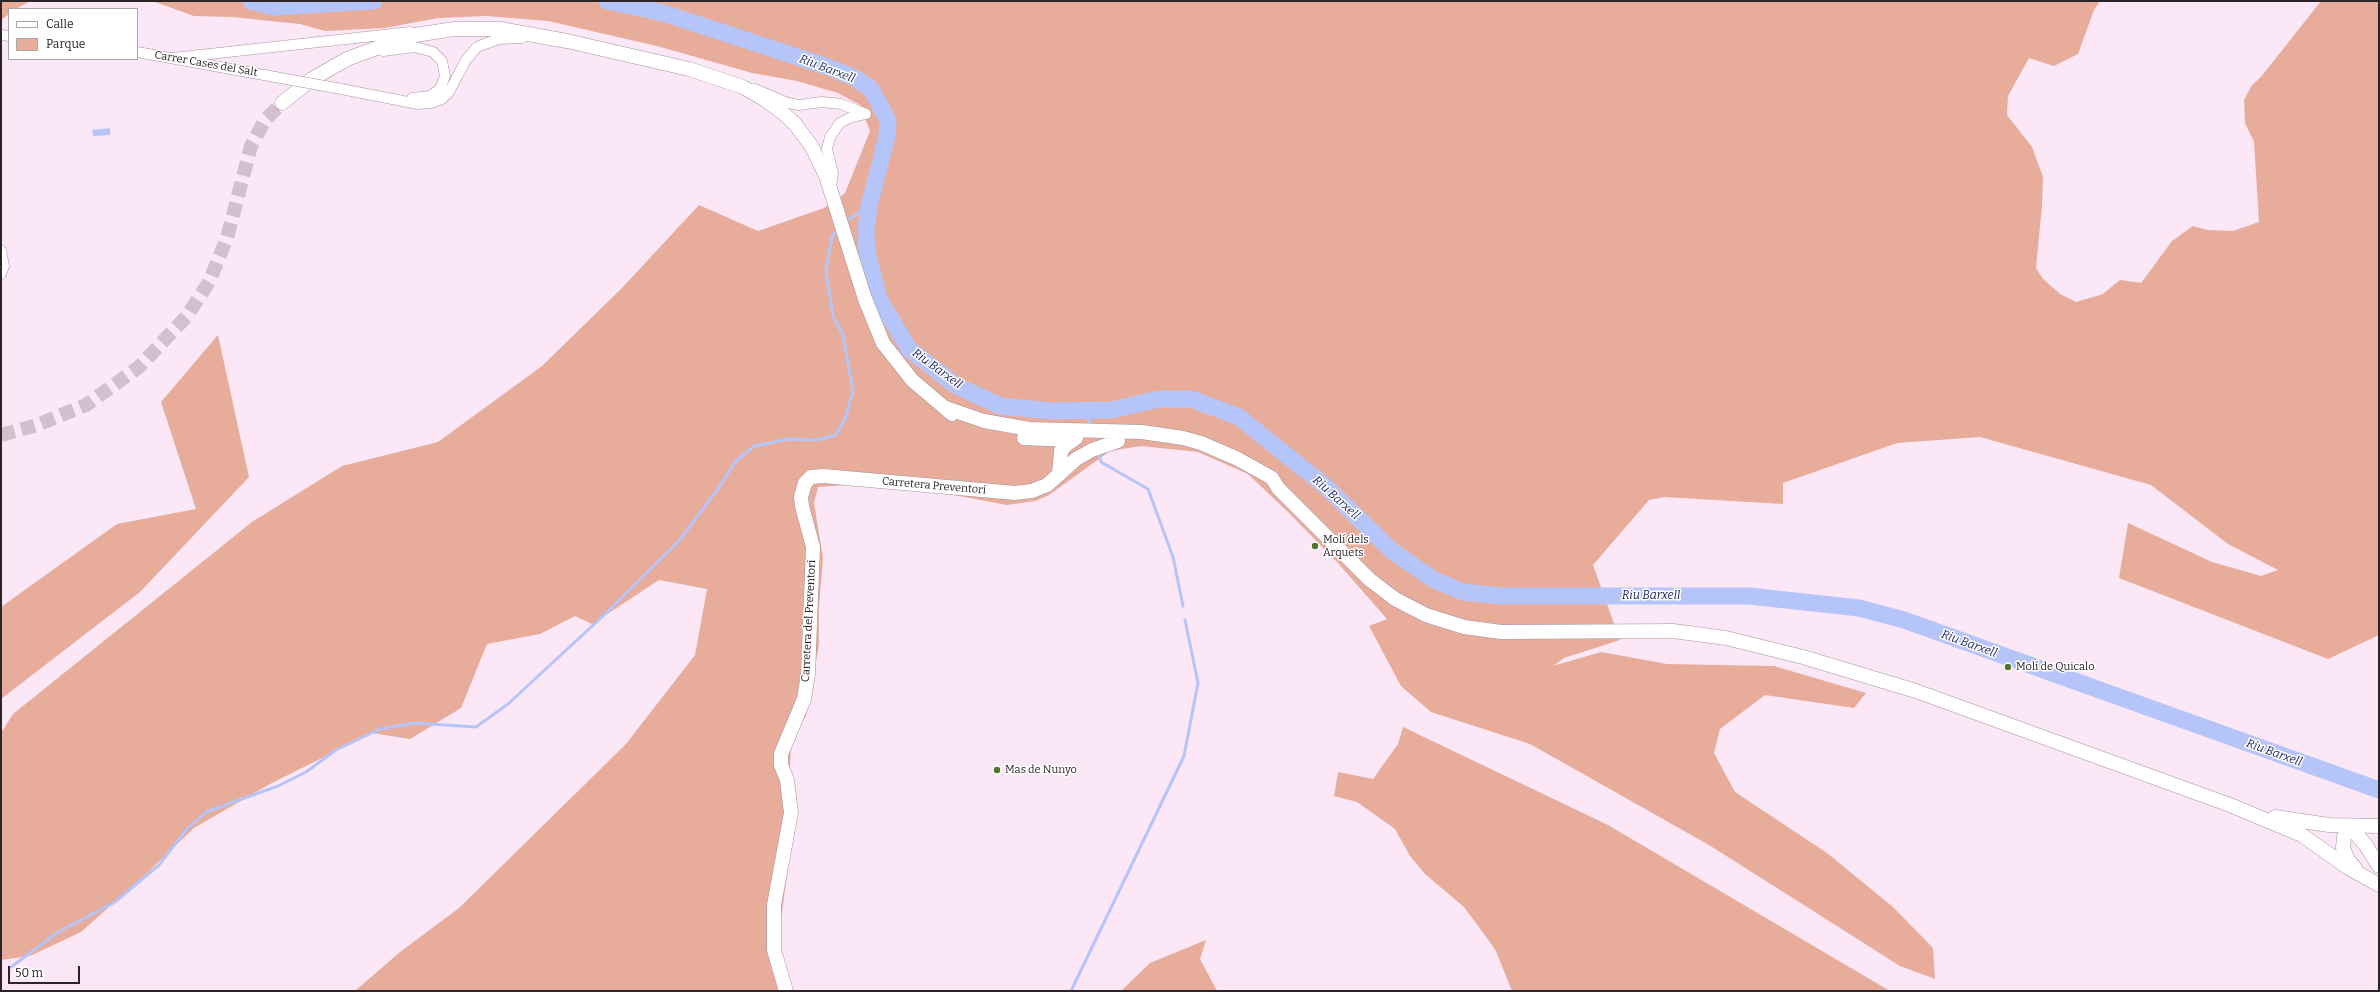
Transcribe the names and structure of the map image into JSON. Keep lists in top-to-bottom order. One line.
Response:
{"streets":{"main road":["Carretera Preventori","Carretera del Preventori"],"street":["Carrer Cases del Salt"]},"crossings":[["Carretera Preventori","Carretera del Preventori"]],"water":["Riu Barxell"],"places":["Molí dels Arquets","Molí de Quicalo","Mas de Nunyo"],"legend":["Calle","Parque"],"scale_bar":"50 m"}
